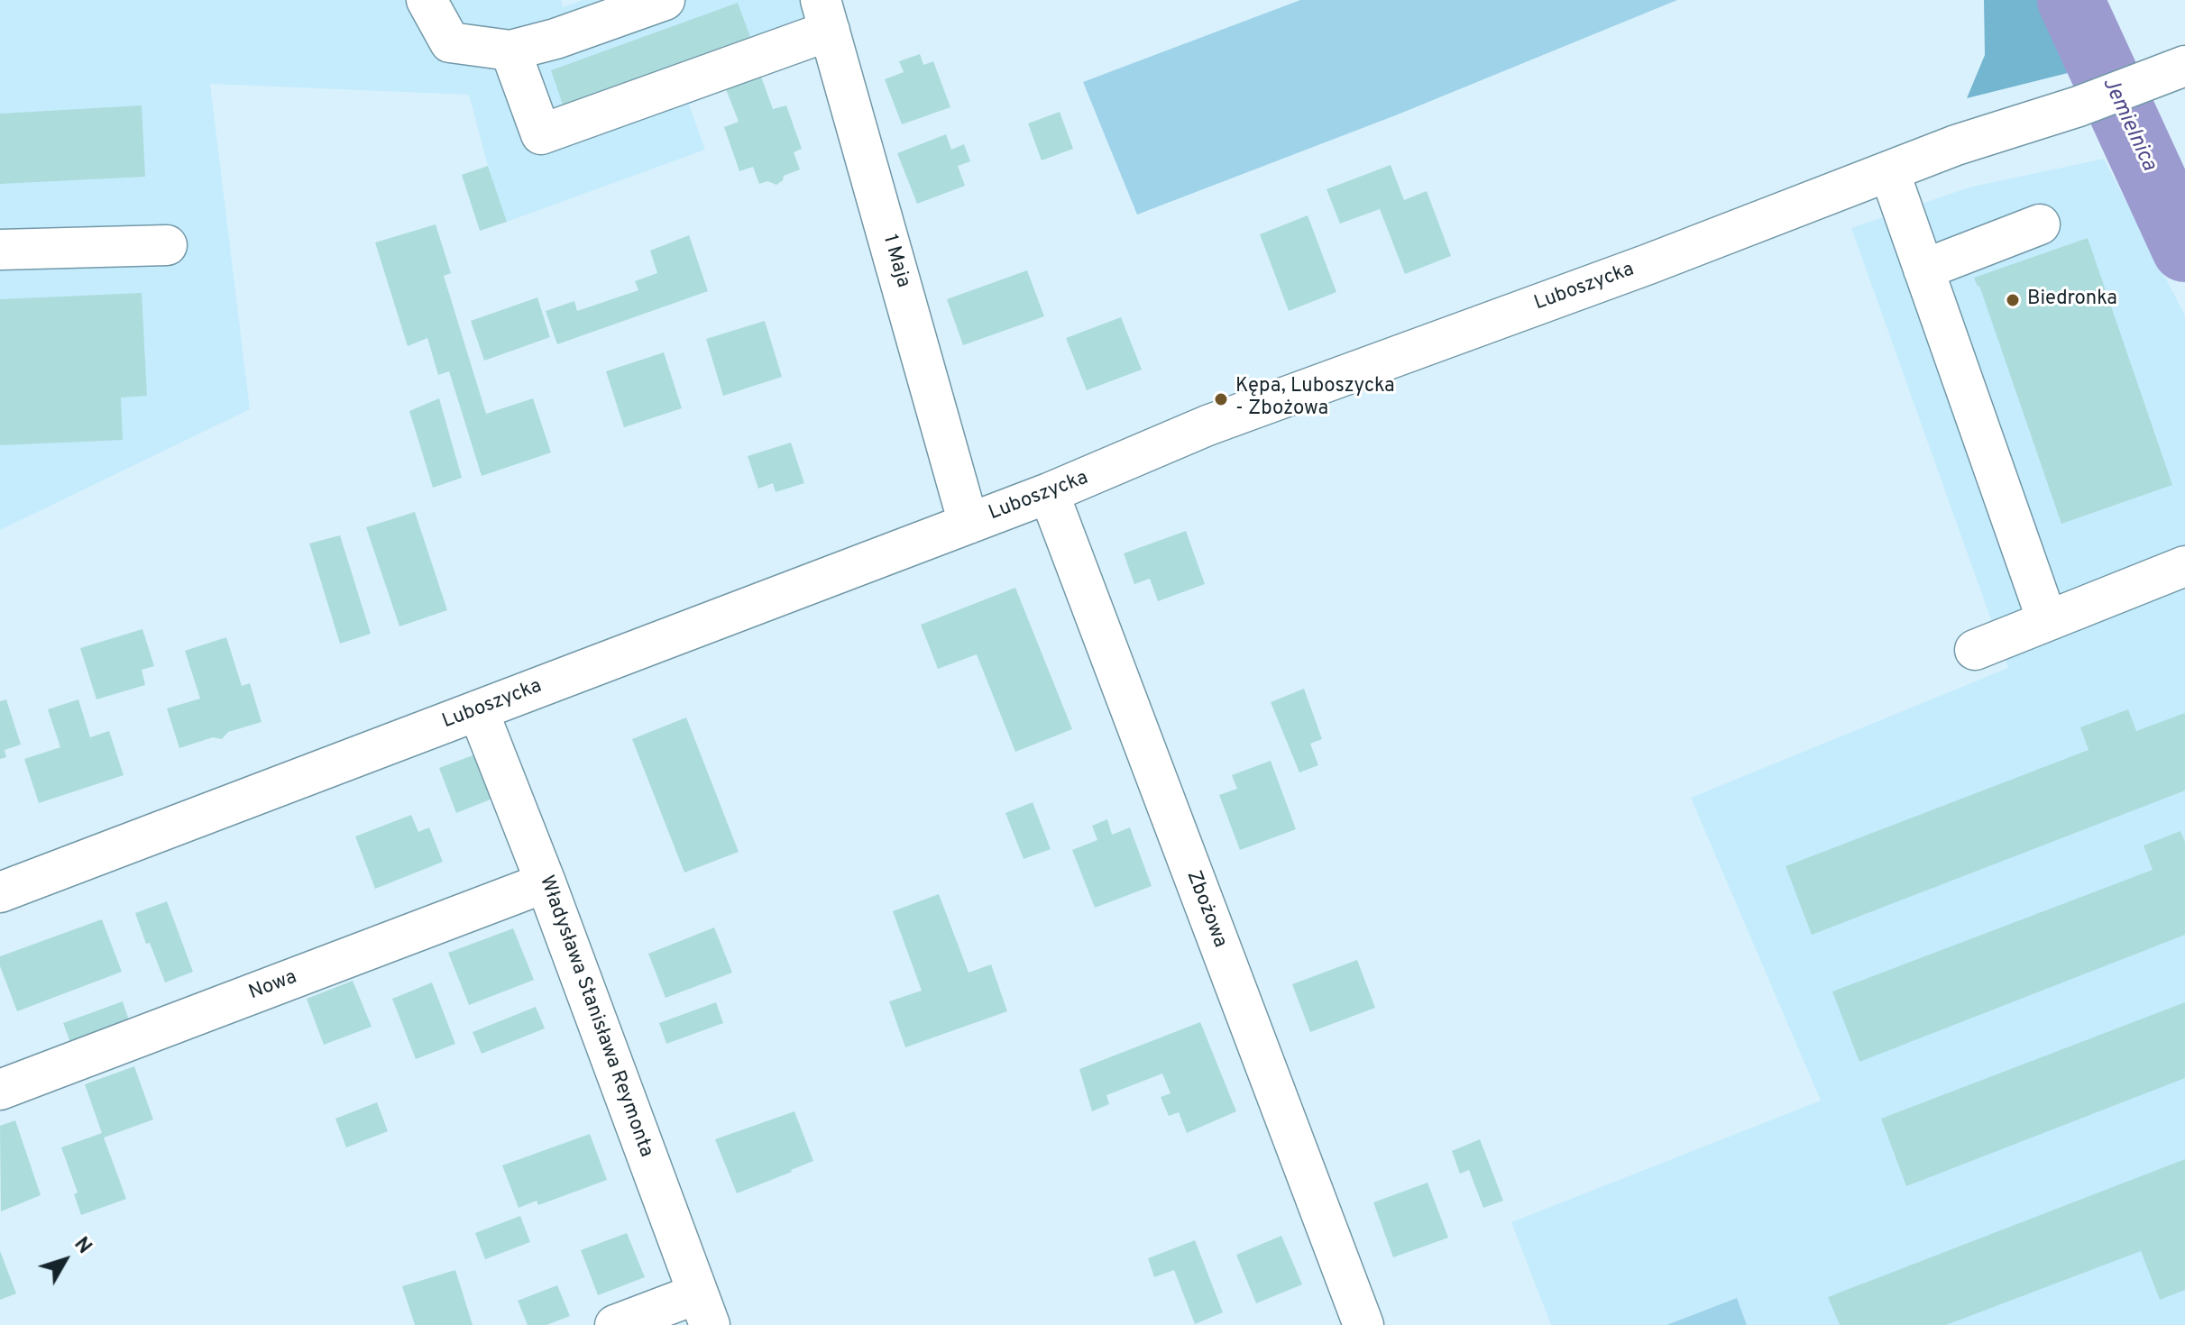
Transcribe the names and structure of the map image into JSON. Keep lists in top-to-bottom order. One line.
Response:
{"streets":{"street":["1 Maja","Luboszycka","Zbożowa","Nowa","Władysława Stanisława Reymonta"]},"crossings":[["1 Maja","Luboszycka"],["Luboszycka","Zbożowa"],["Luboszycka","Władysława Stanisława Reymonta"],["Nowa","Władysława Stanisława Reymonta"]],"water":["Jemielnica"],"places":["Biedronka","Kępa, Luboszycka - Zbożowa"],"north":"top right"}
